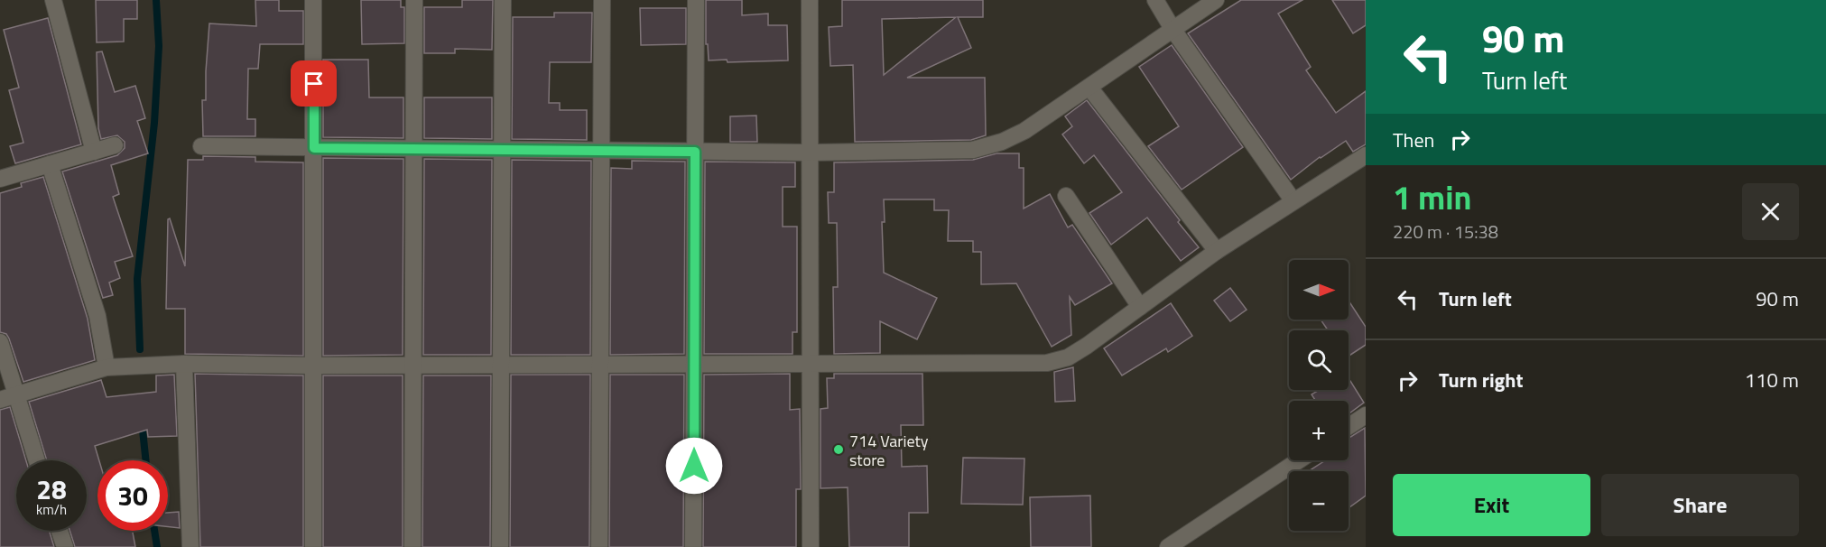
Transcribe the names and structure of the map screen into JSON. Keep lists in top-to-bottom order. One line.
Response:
{"places":["714 Variety store"],"north":"right","page":{"turn":["90 m","Turn left"],"then":"Then","heading":["1 min","220 m · 15:38"],"list":[{"name":"Turn left","value":"90 m"},{"name":"Turn right","value":"110 m"}],"map_buttons":["+","−"],"speed":"28 km/h","limit":"30","buttons":["Exit","Share"]}}
